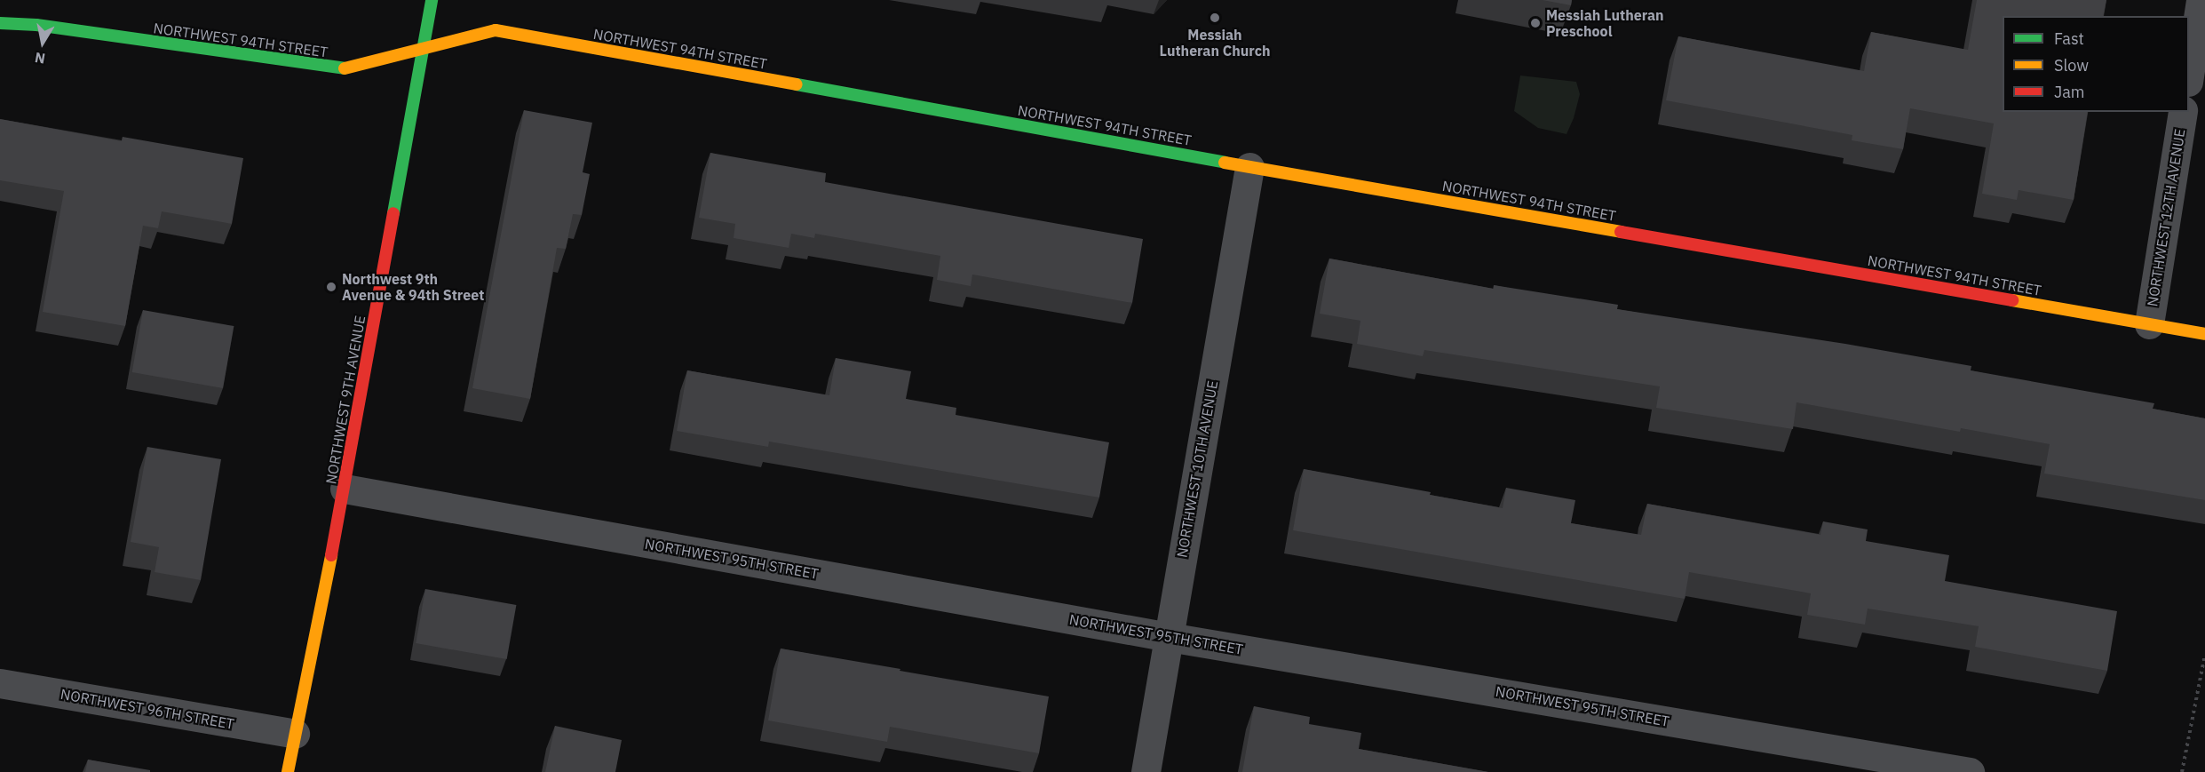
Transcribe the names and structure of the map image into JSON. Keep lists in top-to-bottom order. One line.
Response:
{"streets":{"street":["NORTHWEST 94TH STREET","NORTHWEST 12TH AVENUE","NORTHWEST 9TH AVENUE","NORTHWEST 10TH AVENUE","NORTHWEST 95TH STREET","NORTHWEST 96TH STREET"]},"crossings":[["NORTHWEST 94TH STREET","NORTHWEST 12TH AVENUE"],["NORTHWEST 94TH STREET","NORTHWEST 9TH AVENUE"],["NORTHWEST 94TH STREET","NORTHWEST 10TH AVENUE"],["NORTHWEST 9TH AVENUE","NORTHWEST 95TH STREET"],["NORTHWEST 9TH AVENUE","NORTHWEST 96TH STREET"],["NORTHWEST 10TH AVENUE","NORTHWEST 95TH STREET"]],"places":["Messiah Lutheran Church","Messiah Lutheran Preschool","Northwest 9th Avenue & 94th Street"],"legend":["Fast","Slow","Jam"],"north":"bottom"}
